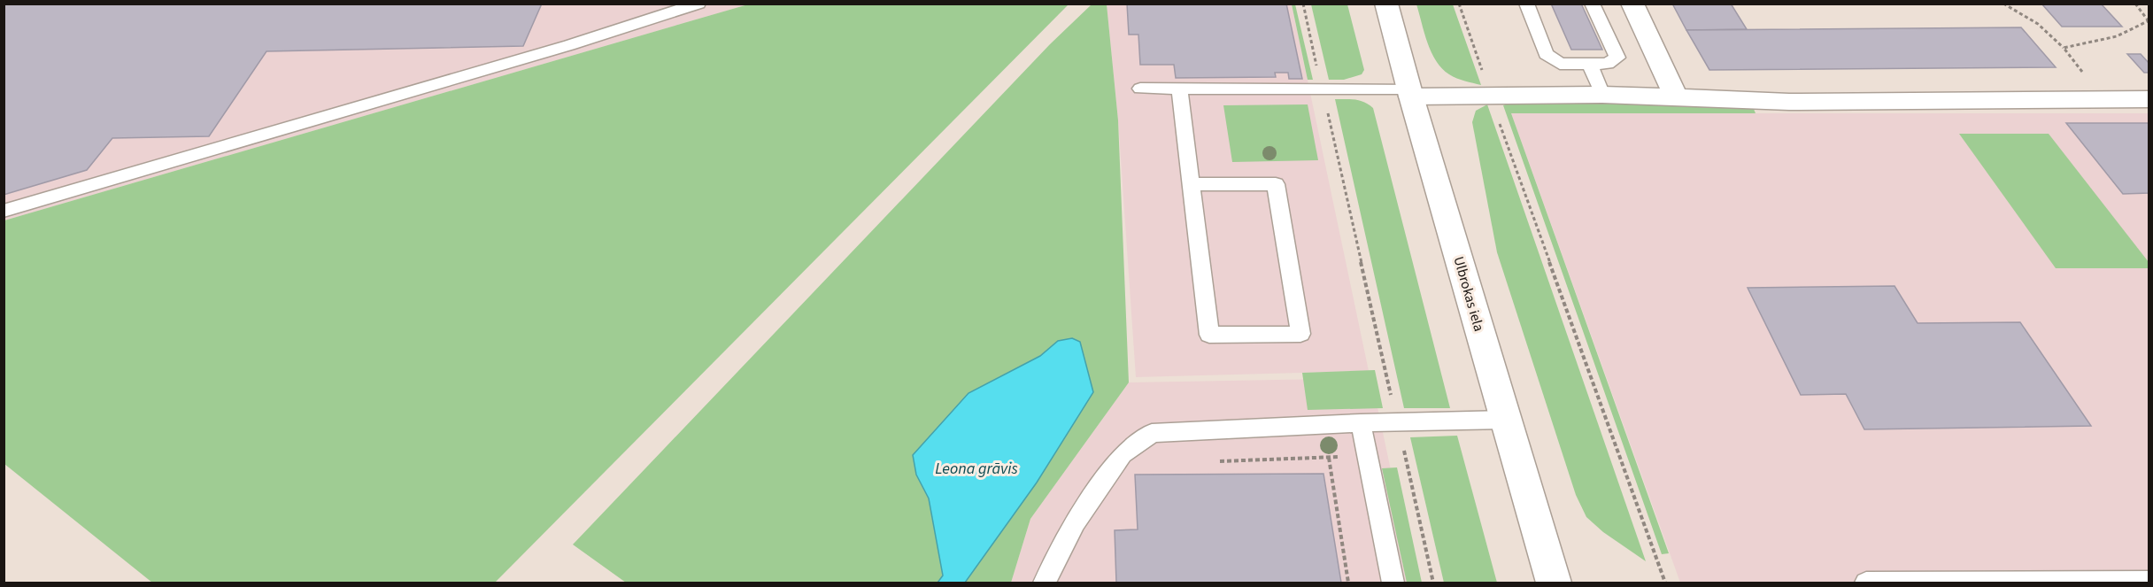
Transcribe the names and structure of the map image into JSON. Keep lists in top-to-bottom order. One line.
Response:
{"streets":{"street":["Ulbrokas iela"]},"water":["Leona grāvis"]}
